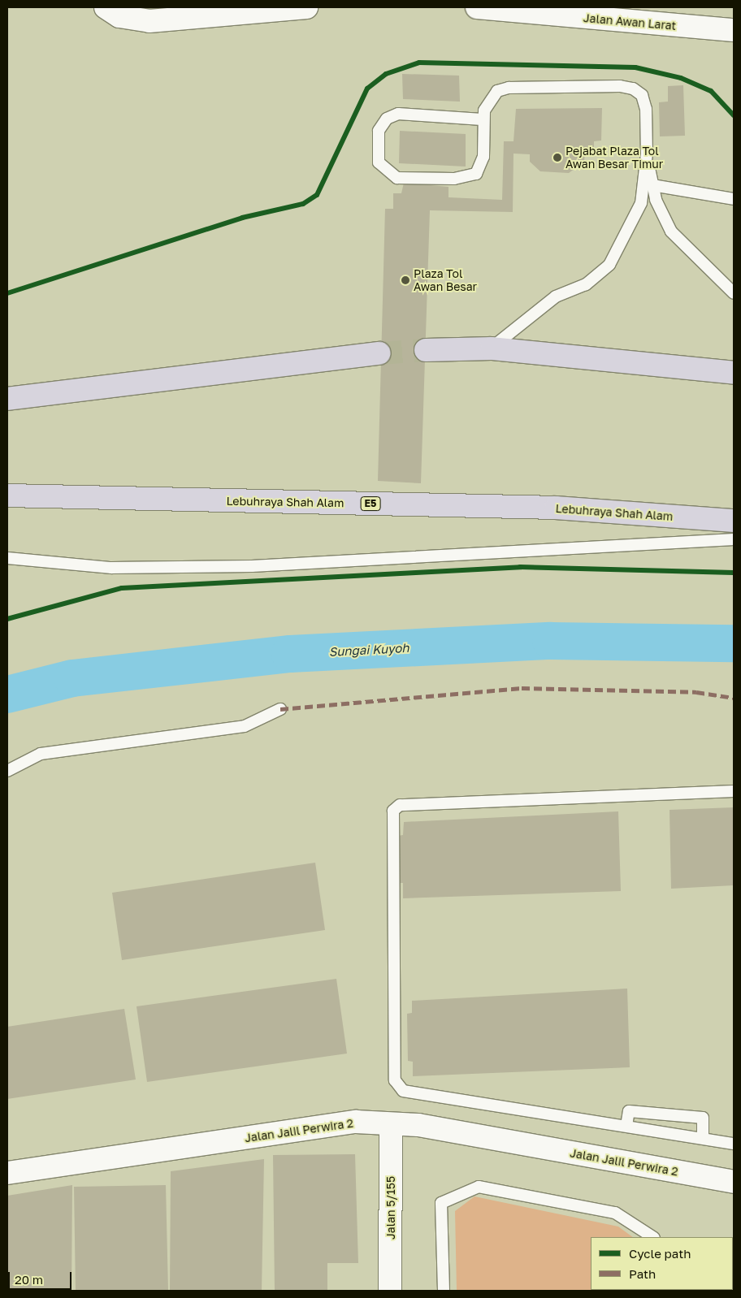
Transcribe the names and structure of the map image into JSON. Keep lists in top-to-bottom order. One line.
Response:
{"streets":{"highway":["Lebuhraya Shah Alam","E5"],"street":["Jalan Awan Larat","Jalan Jalil Perwira 2","Jalan 5/155"]},"crossings":[["Jalan Jalil Perwira 2","Jalan 5/155"]],"water":["Sungai Kuyoh"],"places":["Pejabat Plaza Tol Awan Besar Timur","Plaza Tol Awan Besar"],"legend":["Cycle path","Path"],"scale_bar":"20 m"}
